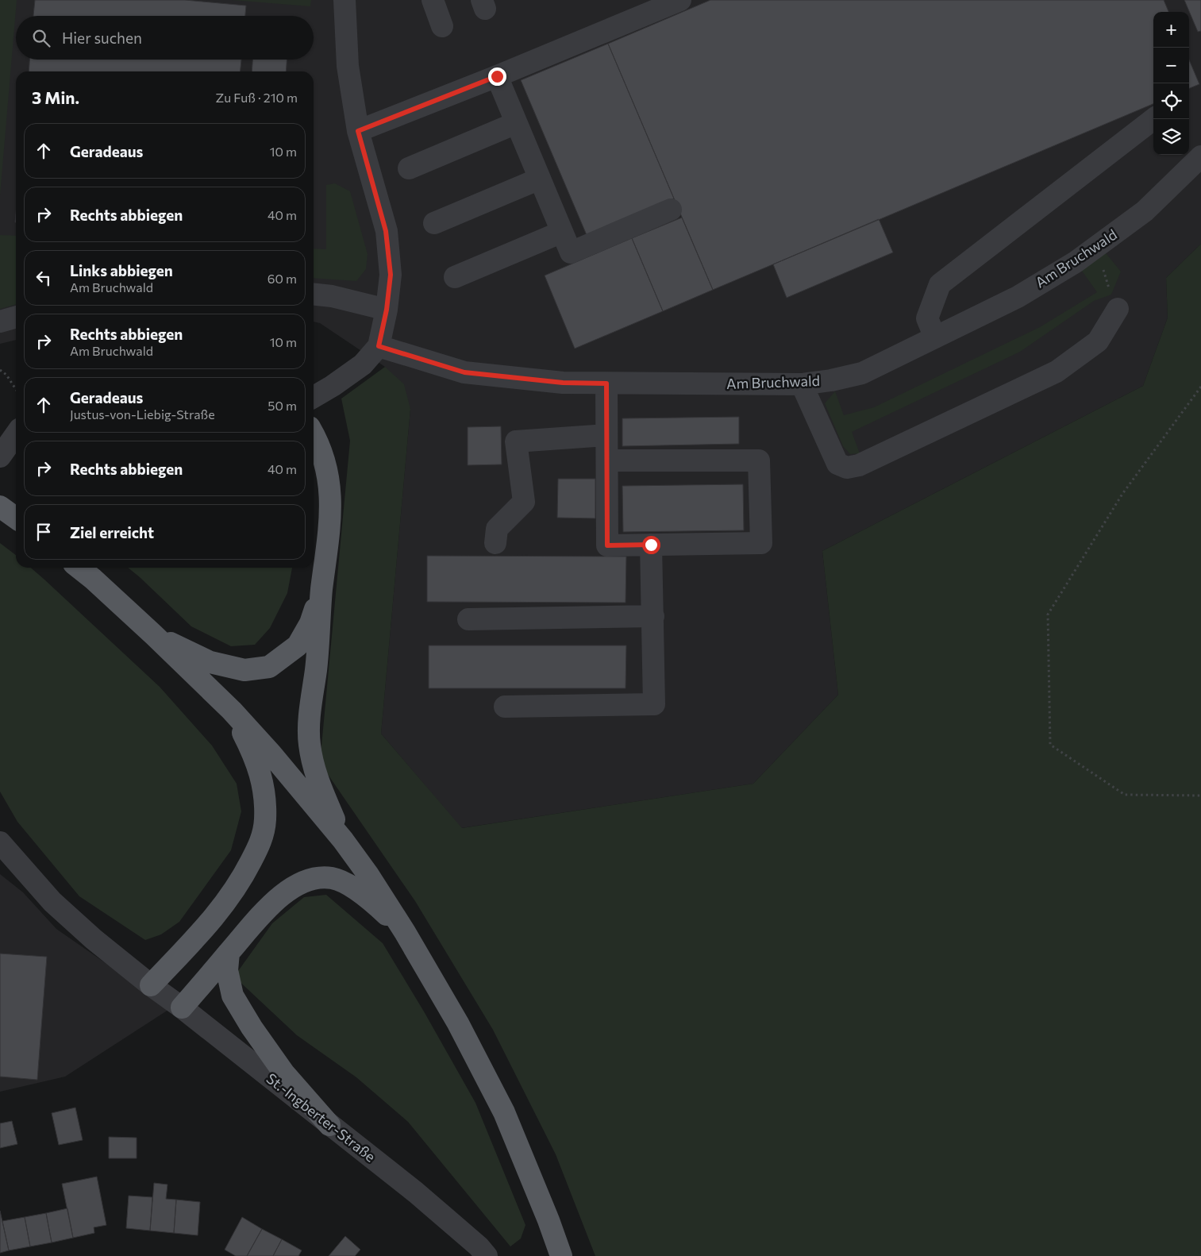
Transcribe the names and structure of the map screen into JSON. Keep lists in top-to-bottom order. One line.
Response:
{"streets":{"street":["Am Bruchwald","St.-Ingberter-Straße"]},"page":{"map_buttons":["+","−"],"search":"Hier suchen","heading":["3 Min.","Zu Fuß · 210 m"],"list":[["Geradeaus","10 m"],["Rechts abbiegen","40 m"],["Links abbiegen","Am Bruchwald","60 m"],["Rechts abbiegen","Am Bruchwald","10 m"],["Geradeaus","Justus-von-Liebig-Straße","50 m"],["Rechts abbiegen","40 m"],"Ziel erreicht"]}}
